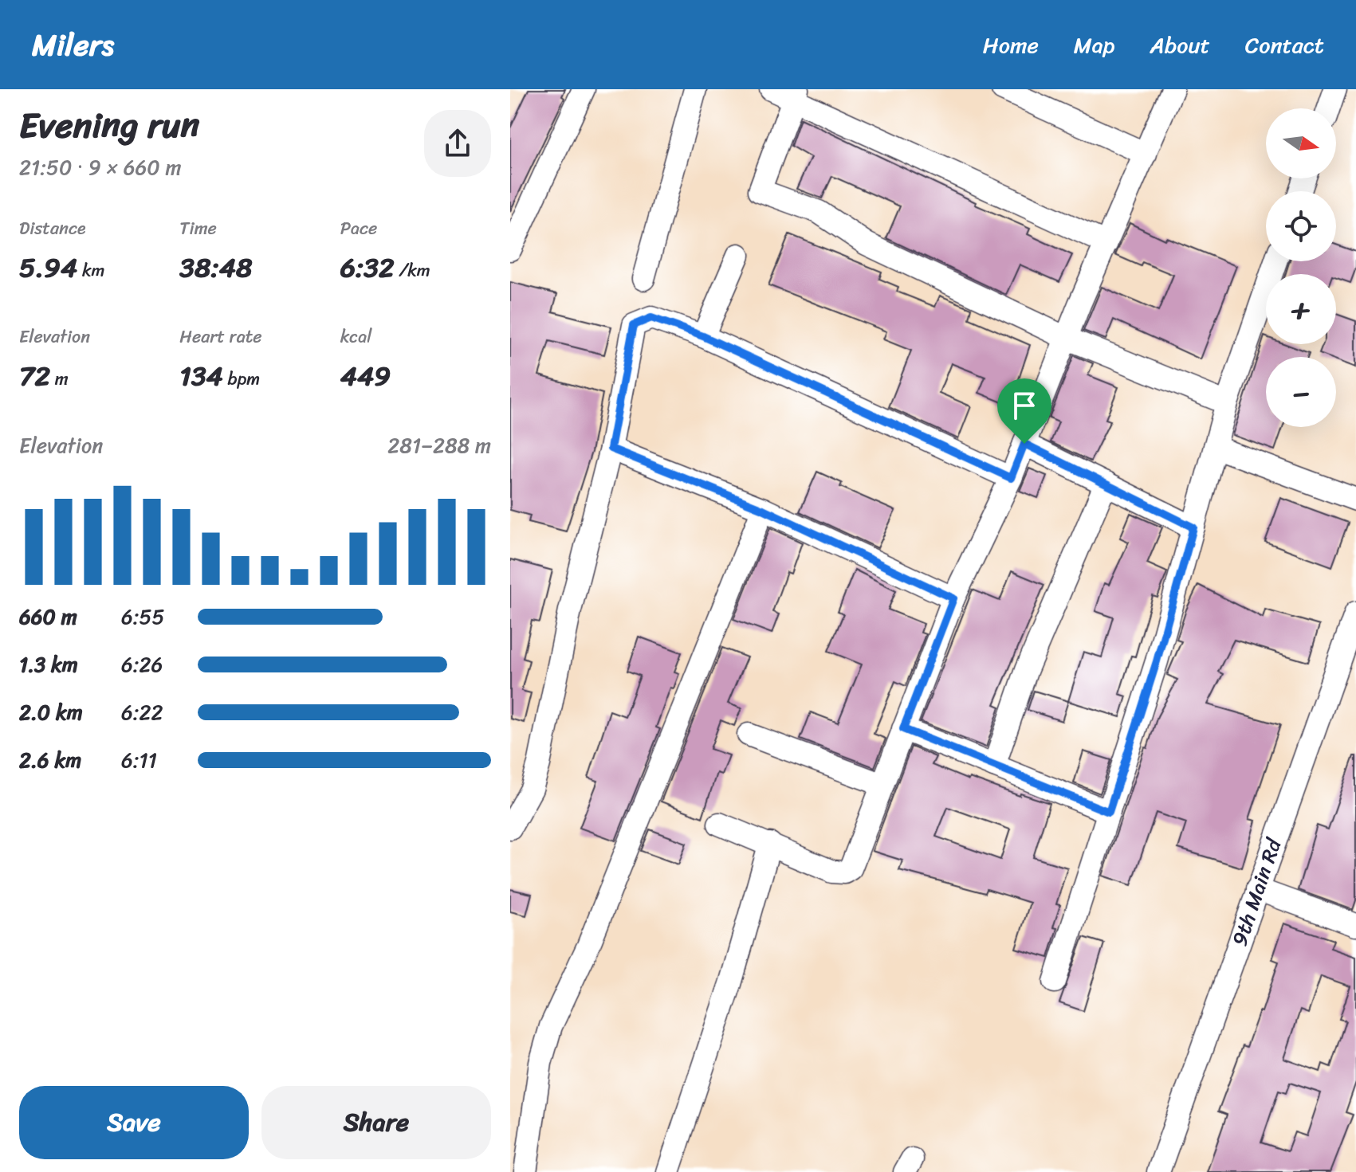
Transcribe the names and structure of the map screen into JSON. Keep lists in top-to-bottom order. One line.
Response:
{"streets":{"street":["9th Main Rd"]},"north":"right","page":{"header":"Milers","nav":["Home","Map","About","Contact"],"heading":["Evening run","21:50 · 9 × 660 m"],"map_buttons":["+","−"],"stats":[["Distance","5.94 km"],["Time","38:48"],["Pace","6:32 /km"],["Elevation","72 m"],["Heart rate","134 bpm"],["kcal","449"]],"chart":["Elevation","281–288 m"],"list":[{"name":"660 m","note":"6:55"},{"name":"1.3 km","note":"6:26"},{"name":"2.0 km","note":"6:22"},{"name":"2.6 km","note":"6:11"}],"buttons":["Save","Share"]}}
